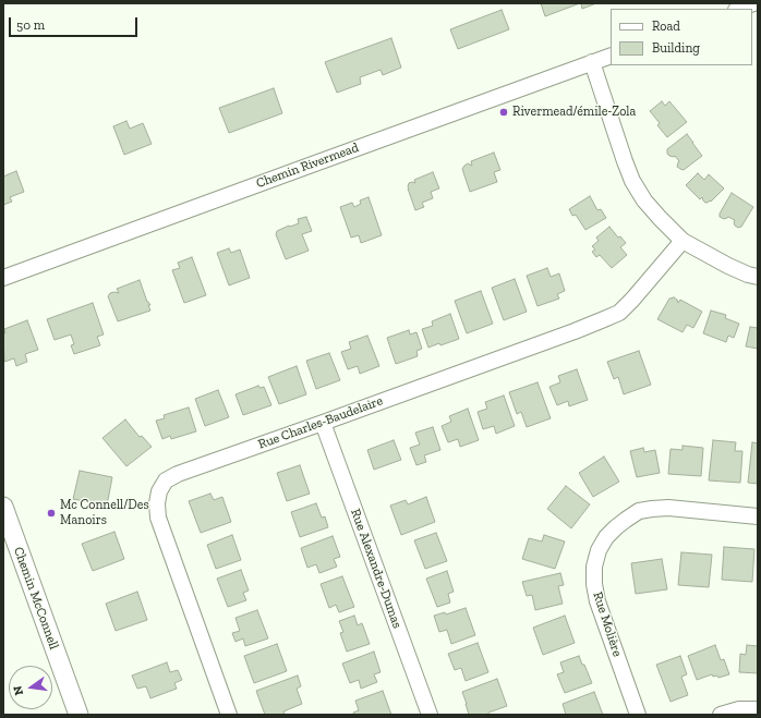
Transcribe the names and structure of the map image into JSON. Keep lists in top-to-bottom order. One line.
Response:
{"streets":{"street":["Chemin Rivermead","Rue Charles-Baudelaire","Rue Alexandre-Dumas","Chemin McConnell","Rue Molière"]},"crossings":[["Rue Charles-Baudelaire","Rue Alexandre-Dumas"]],"places":["Rivermead/émile-Zola","Mc Connell/Des Manoirs"],"legend":["Road","Building"],"scale_bar":"50 m","north":"left"}
